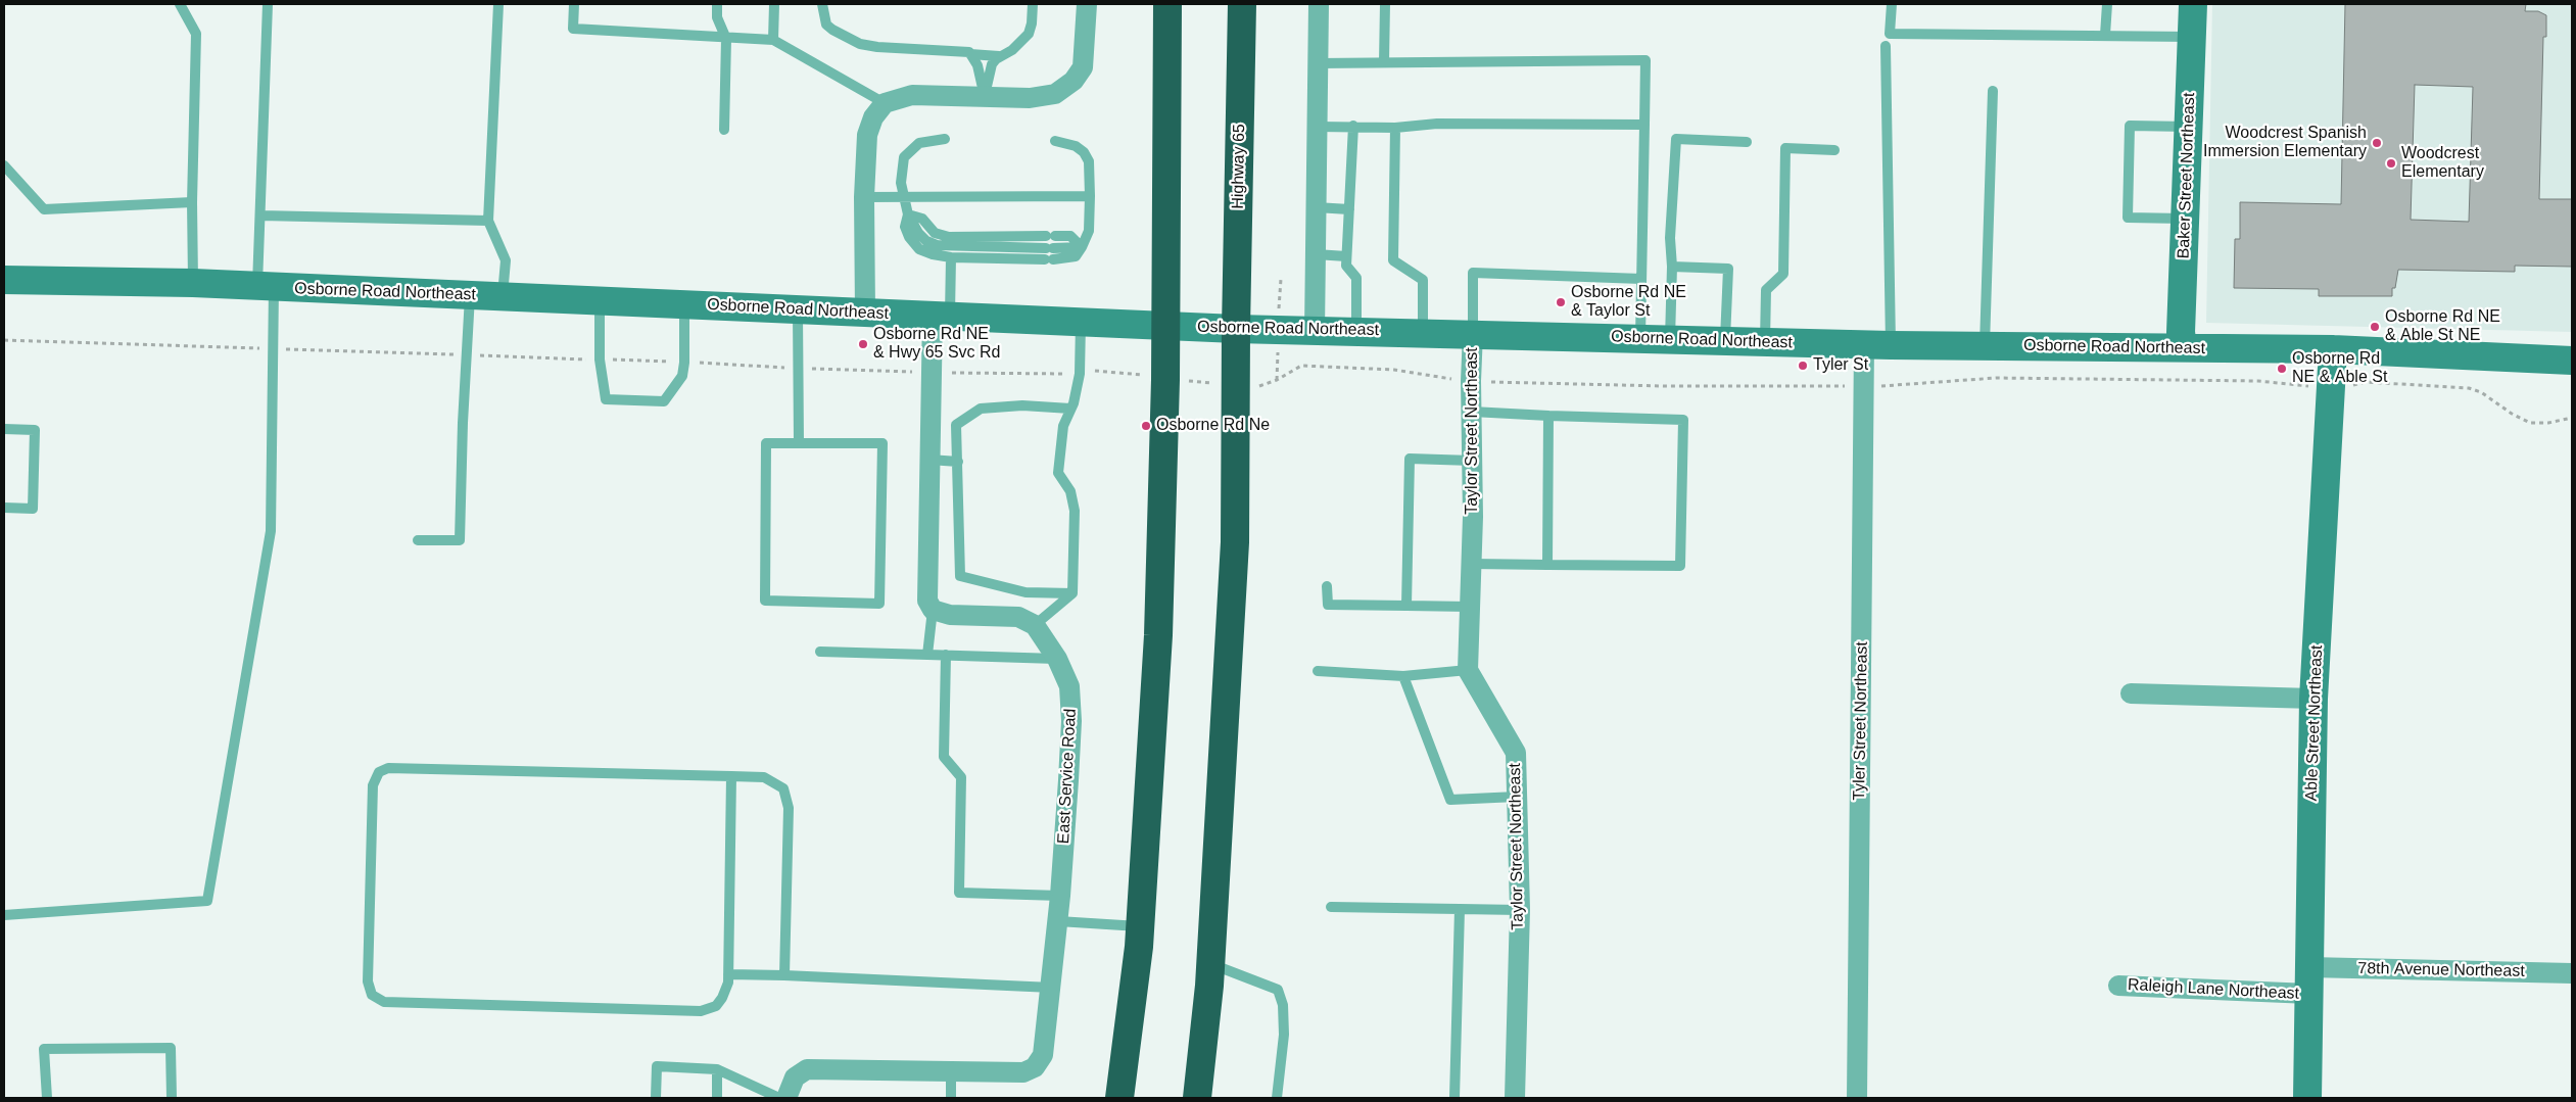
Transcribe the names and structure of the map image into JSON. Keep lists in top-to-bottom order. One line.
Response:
{"streets":{"highway":["Highway 65"],"street":["Baker Street Northeast","Osborne Road Northeast","Taylor Street Northeast","Tyler Street Northeast","Able Street Northeast","East Service Road","78th Avenue Northeast","Raleigh Lane Northeast"]},"crossings":[["Highway 65","Osborne Road Northeast"],["Baker Street Northeast","Osborne Road Northeast"],["Osborne Road Northeast","Taylor Street Northeast"],["Osborne Road Northeast","Tyler Street Northeast"],["Osborne Road Northeast","Able Street Northeast"],["Able Street Northeast","78th Avenue Northeast"],["Able Street Northeast","Raleigh Lane Northeast"],["78th Avenue Northeast","Raleigh Lane Northeast"]],"places":["Woodcrest Spanish Immersion Elementary","Woodcrest Elementary","Osborne Rd NE & Taylor St","Osborne Rd NE & Able St NE","Osborne Rd NE & Hwy 65 Svc Rd","Tyler St","Osborne Rd NE & Able St","Osborne Rd Ne"]}
